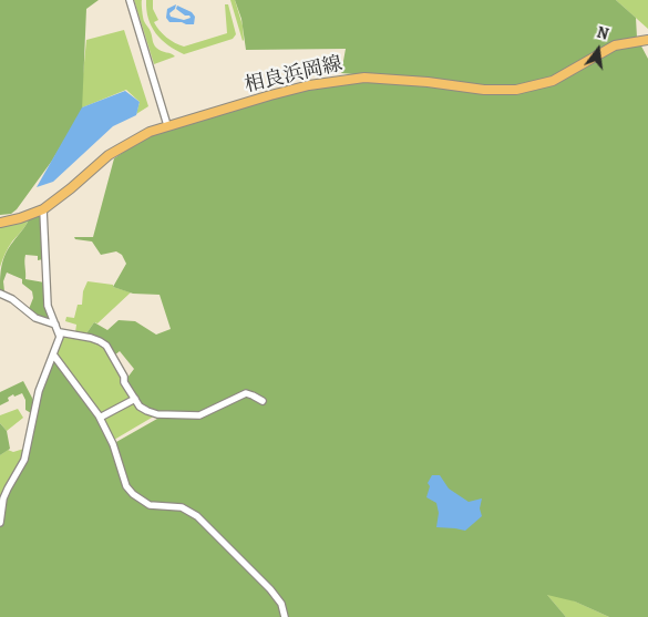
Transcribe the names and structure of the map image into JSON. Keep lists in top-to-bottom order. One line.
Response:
{"streets":{"main road":["相良浜岡線"]},"north":"top"}
